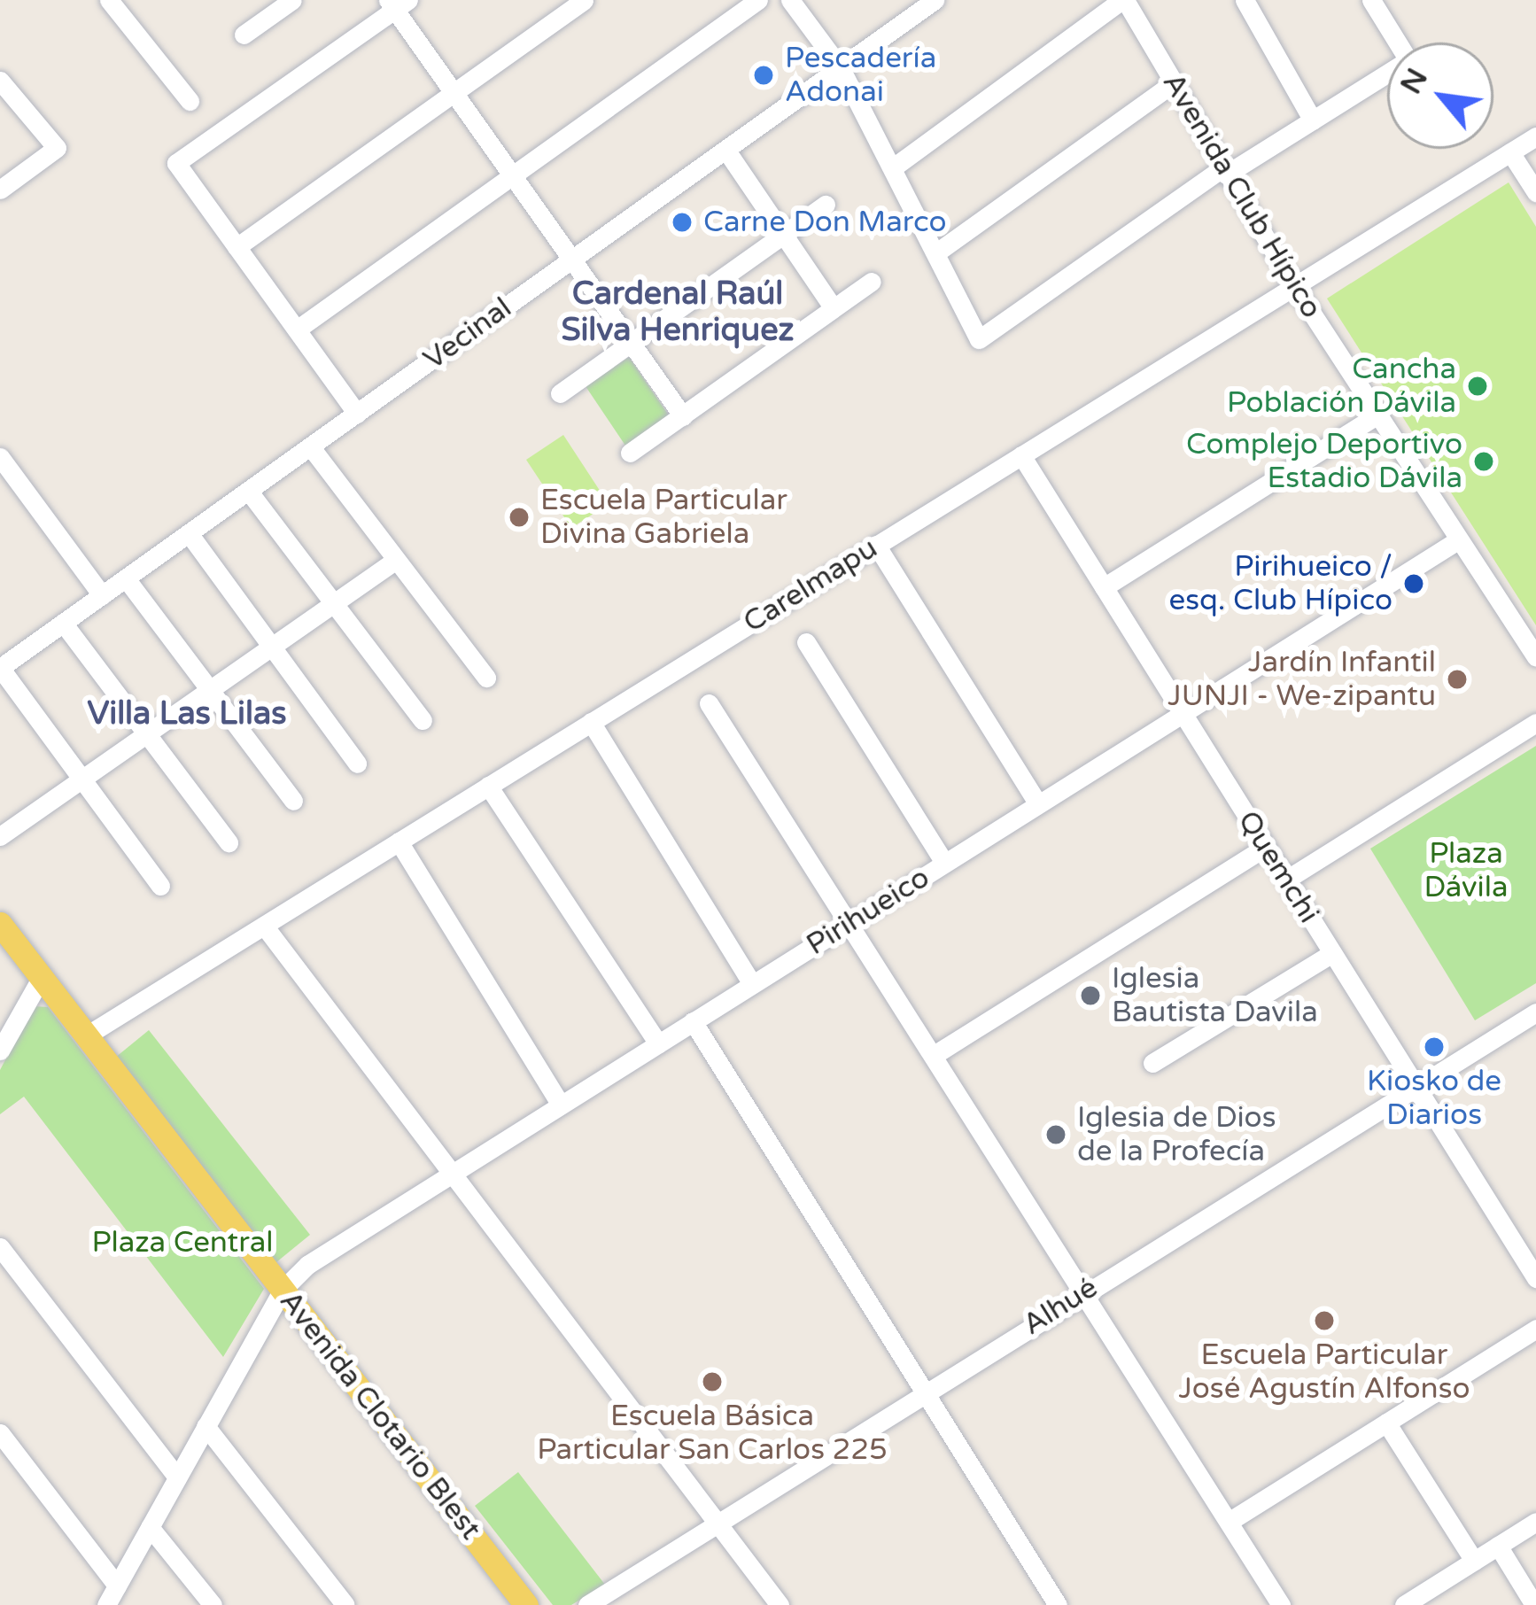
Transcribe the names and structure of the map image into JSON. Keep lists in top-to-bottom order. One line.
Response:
{"streets":{"main road":["Avenida Clotario Blest"],"street":["Avenida Club Hípico","Vecinal","Carelmapu","Quemchi","Pirihueico","Alhué"]},"crossings":[["Avenida Club Hípico","Carelmapu"],["Avenida Club Hípico","Pirihueico"],["Carelmapu","Quemchi"],["Carelmapu","Avenida Clotario Blest"],["Quemchi","Pirihueico"],["Quemchi","Alhué"],["Pirihueico","Avenida Clotario Blest"]],"districts":["Cardenal Raúl Silva Henriquez","Villa Las Lilas"],"parks":["Plaza Dávila","Plaza Central"],"places":["Pescadería Adonai","Carne Don Marco","Cancha Población Dávila","Complejo Deportivo Estadio Dávila","Escuela Particular Divina Gabriela","Pirihueico / esq. Club Hípico","Jardín Infantil JUNJI - We-zipantu","Iglesia Bautista Davila","Kiosko de Diarios","Iglesia de Dios de la Profecía","Escuela Particular José Agustín Alfonso","Escuela Básica Particular San Carlos 225"],"north":"top left"}
